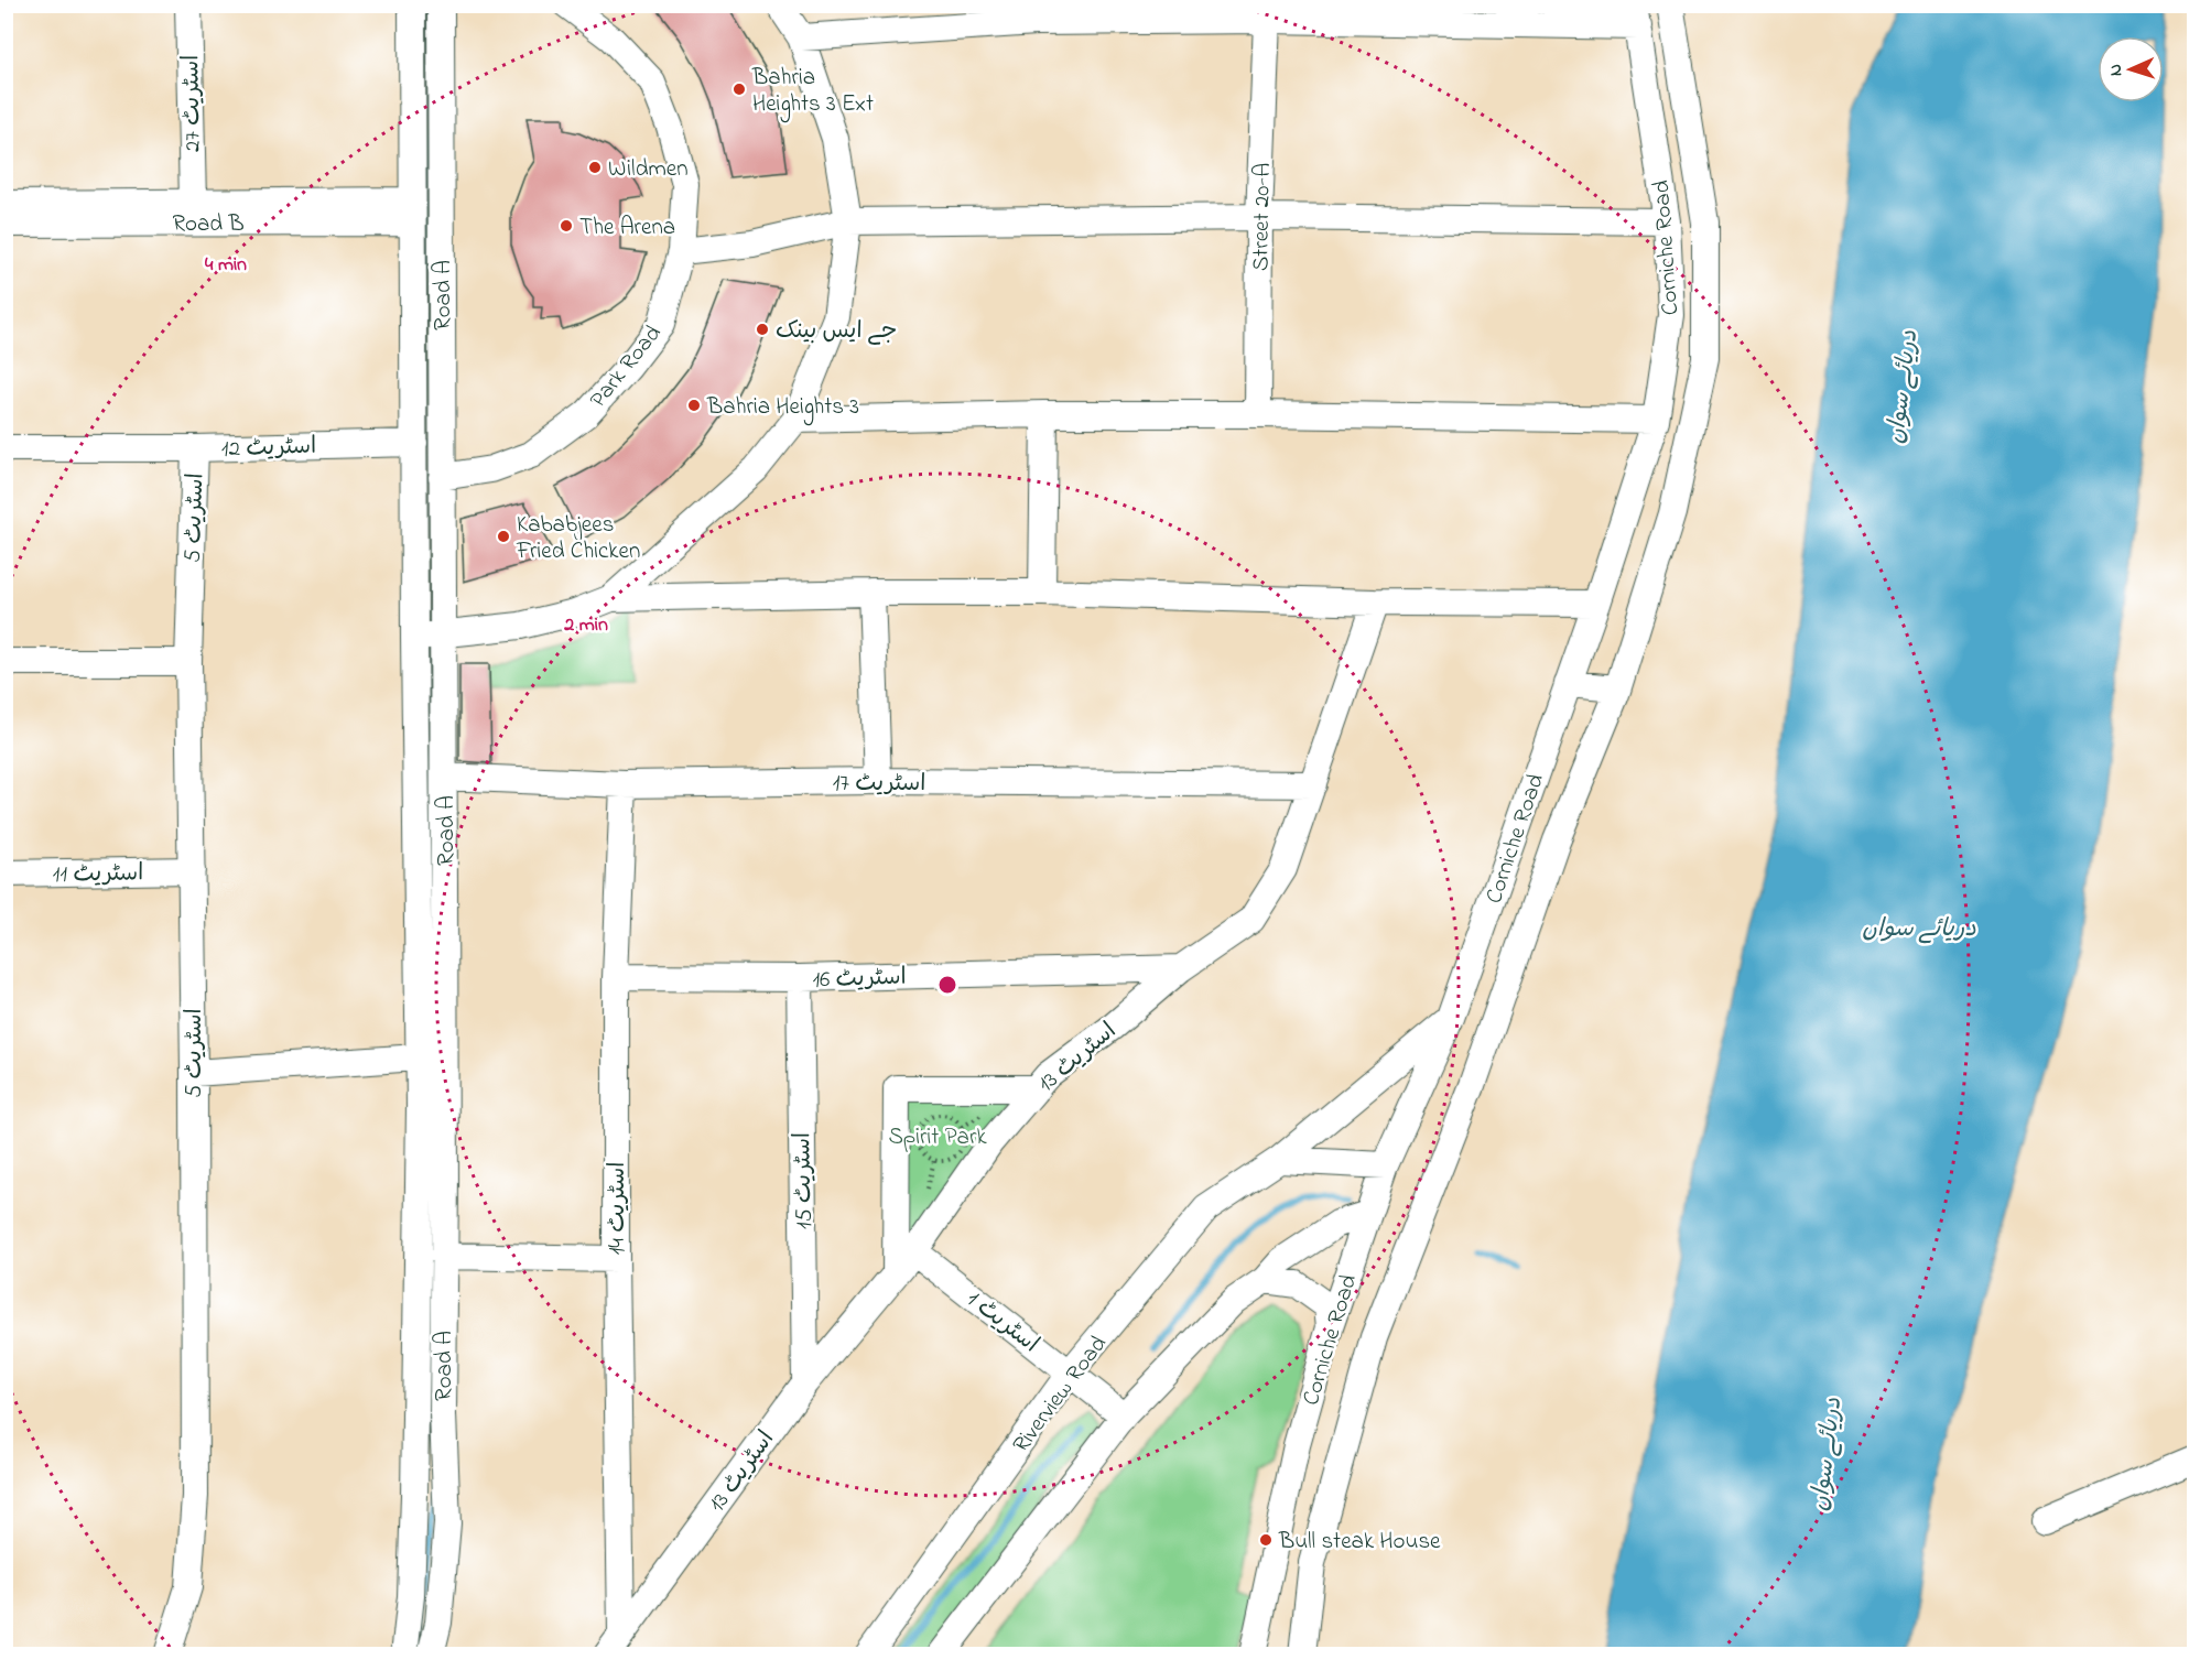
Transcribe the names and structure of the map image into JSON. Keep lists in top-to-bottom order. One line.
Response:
{"streets":{"street":["اسٹریٹ 27","Street 20-A","Road B","Corniche Road","Road A","Park Road","اسٹریٹ 12","اسٹریٹ 5","اسٹریٹ 17","اسٹریٹ 11","اسٹریٹ 16","اسٹریٹ 13","اسٹریٹ 15","اسٹریٹ 14","اسٹریٹ 1","Riverview Road"]},"crossings":[["اسٹریٹ 27","Road B"],["Road B","Road A"],["Corniche Road","Riverview Road"],["Road A","Park Road"],["Road A","اسٹریٹ 12"],["Road A","اسٹریٹ 17"],["اسٹریٹ 12","اسٹریٹ 5"],["اسٹریٹ 5","اسٹریٹ 11"],["اسٹریٹ 17","اسٹریٹ 13"],["اسٹریٹ 17","اسٹریٹ 14"],["اسٹریٹ 16","اسٹریٹ 13"],["اسٹریٹ 16","اسٹریٹ 15"],["اسٹریٹ 16","اسٹریٹ 14"],["اسٹریٹ 13","اسٹریٹ 15"],["اسٹریٹ 13","اسٹریٹ 14"],["اسٹریٹ 13","اسٹریٹ 1"],["اسٹریٹ 1","Riverview Road"]],"water":["دریائے سواں"],"parks":["Spirit Park"],"places":["Bahria Heights 3 Ext","Wildmen","The Arena","جے ایس بینک","Bahria Heights 3","Kababjees Fried Chicken","Bull steak House"],"north":"left","rings":["4 min","2 min"]}
